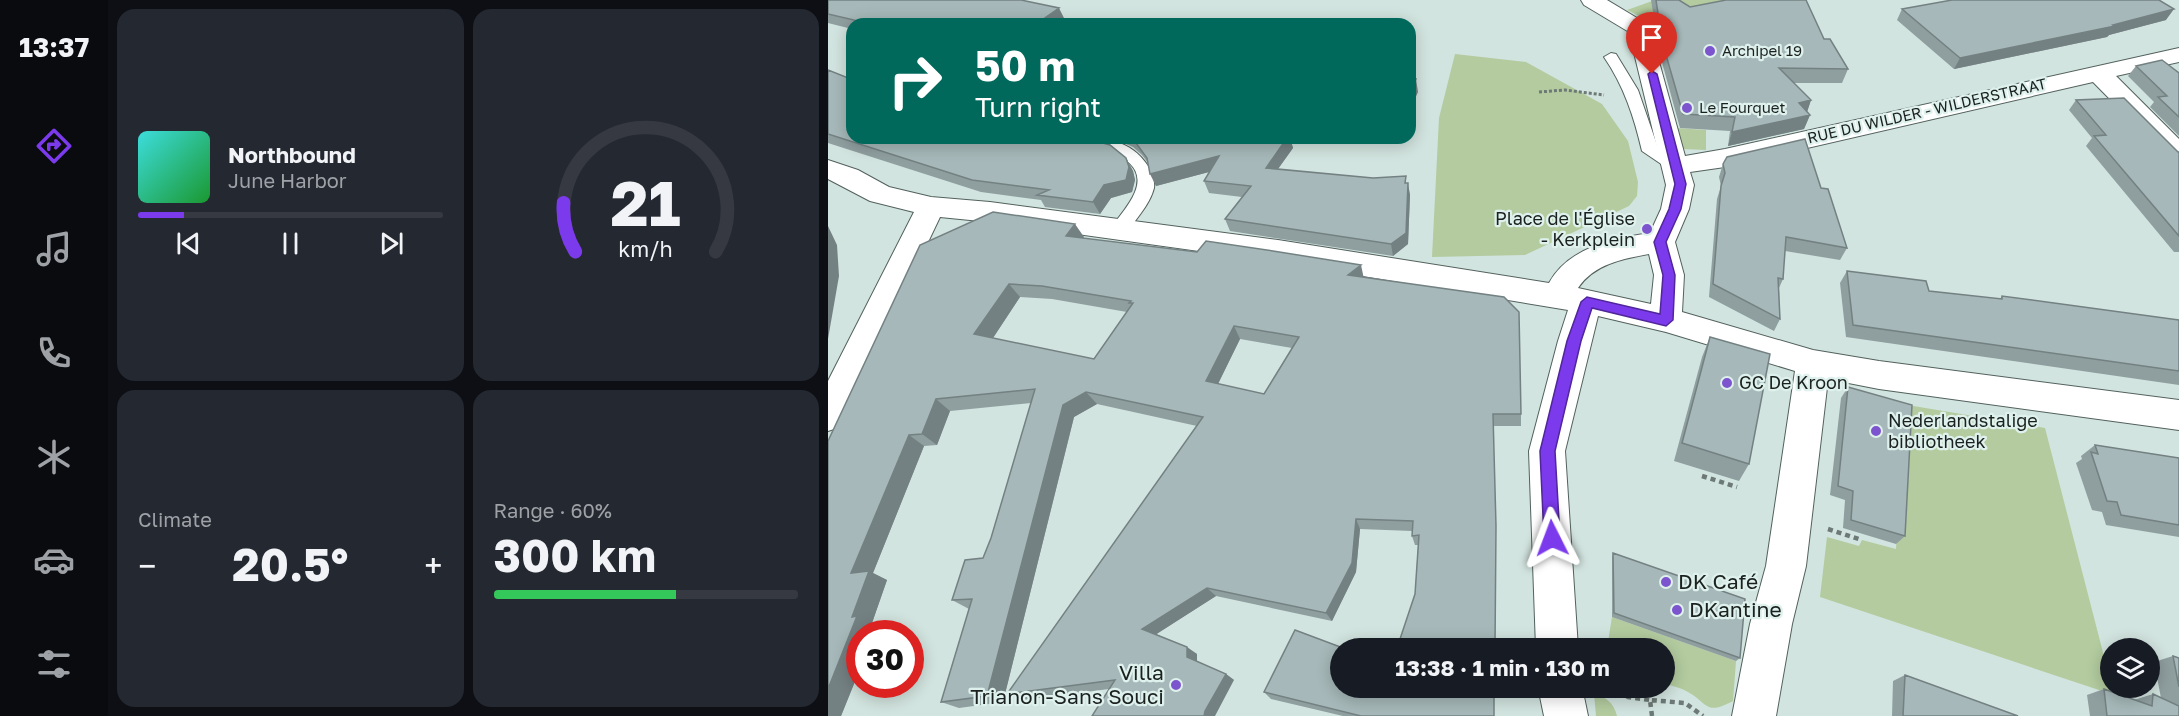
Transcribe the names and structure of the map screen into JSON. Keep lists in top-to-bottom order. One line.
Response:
{"streets":{"street":["RUE DU WILDER - WILDERSTRAAT"]},"places":["Archipel 19","Le Fourquet","Place de l'Église - Kerkplein","GC De Kroon","Nederlandstalige bibliotheek","DK Café","DKantine","Villa Trianon-Sans Souci"],"page":{"tabs":"13:37","turn":["50 m","Turn right"],"song":["Northbound","June Harbor"],"tile":["Climate",["Range · 60%","300 km"]],"heat":["−","20.5°","+"],"limit":"30","trip":"13:38 · 1 min · 130 m","gauge":["21","km/h"]}}
